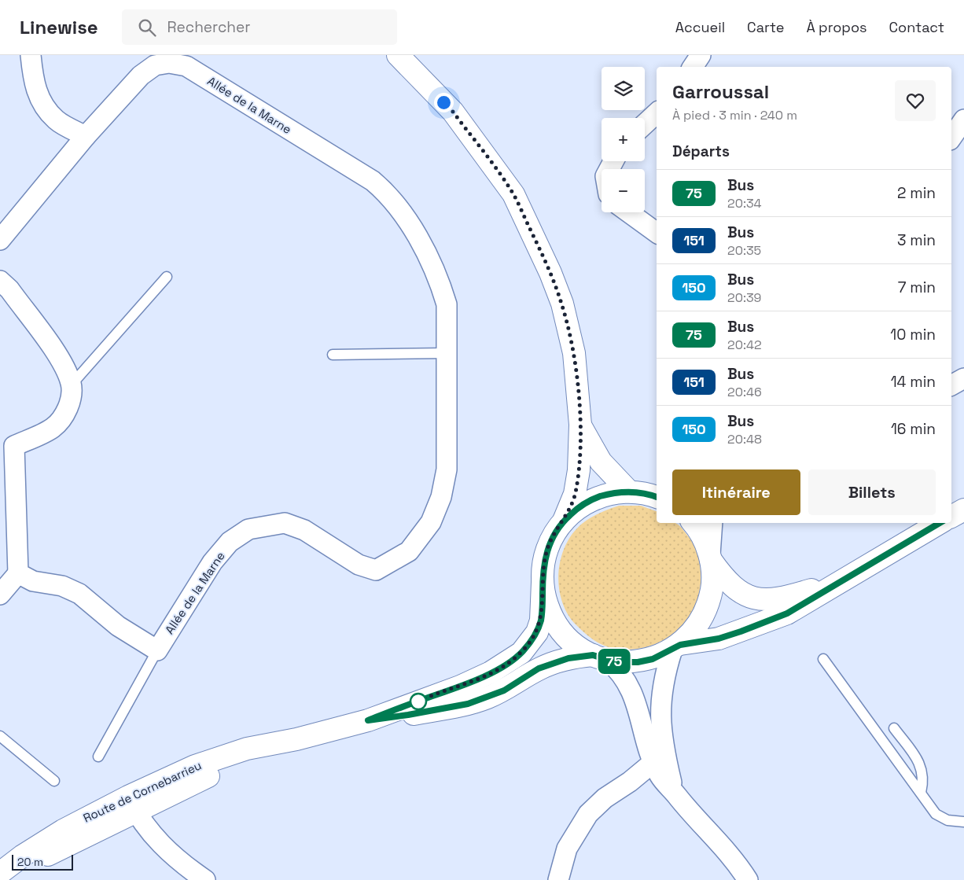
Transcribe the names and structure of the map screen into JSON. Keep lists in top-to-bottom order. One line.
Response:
{"streets":{"main road":["Route de Cornebarrieu"],"street":["Allée de la Marne"]},"lines":["bus line 75"],"scale_bar":"20 m","page":{"header":"Linewise","search":"Rechercher","nav":["Accueil","Carte","À propos","Contact"],"on_map":"75","map_buttons":["+","−"],"heading":[["Garroussal","À pied · 3 min · 240 m"],"Départs"],"list":[{"mark":"75","name":"Bus","note":"20:34","value":"2 min"},{"mark":"151","name":"Bus","note":"20:35","value":"3 min"},{"mark":"150","name":"Bus","note":"20:39","value":"7 min"},{"mark":"75","name":"Bus","note":"20:42","value":"10 min"},{"mark":"151","name":"Bus","note":"20:46","value":"14 min"},{"mark":"150","name":"Bus","note":"20:48","value":"16 min"}],"buttons":["Itinéraire","Billets"],"scale":"20 m"}}
